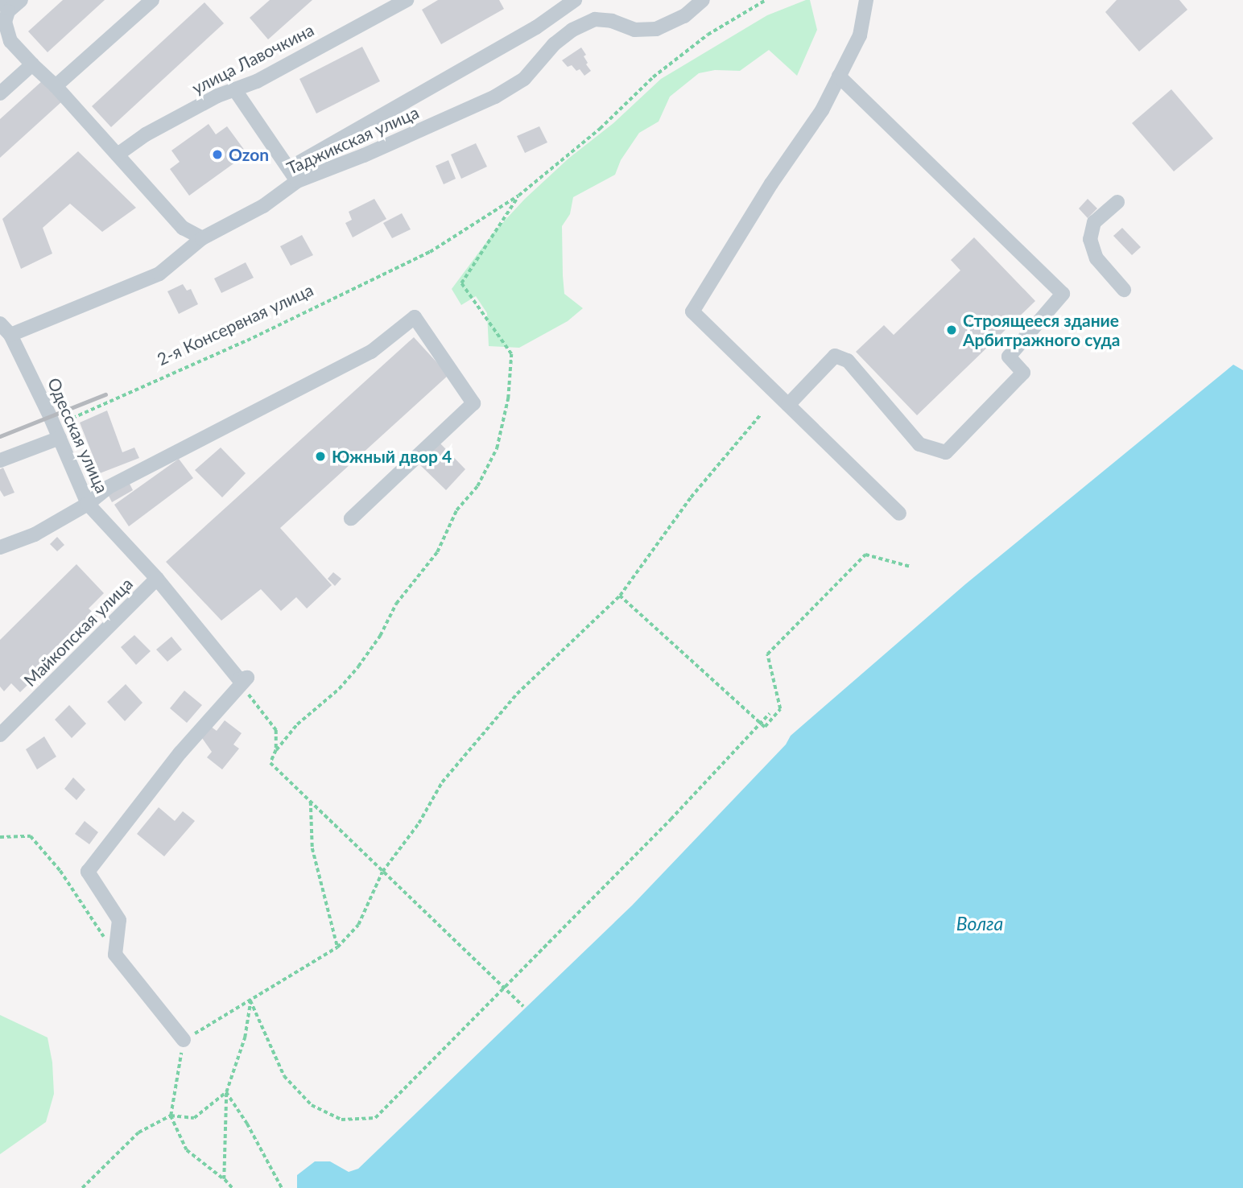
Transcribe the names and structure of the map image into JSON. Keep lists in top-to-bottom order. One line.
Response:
{"streets":{"street":["улица Лавочкина","Таджикская улица","Одесская улица","Майкопская улица"],"path":["2-я Консервная улица"]},"crossings":[["Таджикская улица","Одесская улица"],["2-я Консервная улица","Одесская улица"],["Одесская улица","Майкопская улица"]],"water":["Волга"],"places":["Ozon","Строящееся здание Арбитражного суда","Южный двор 4"]}
